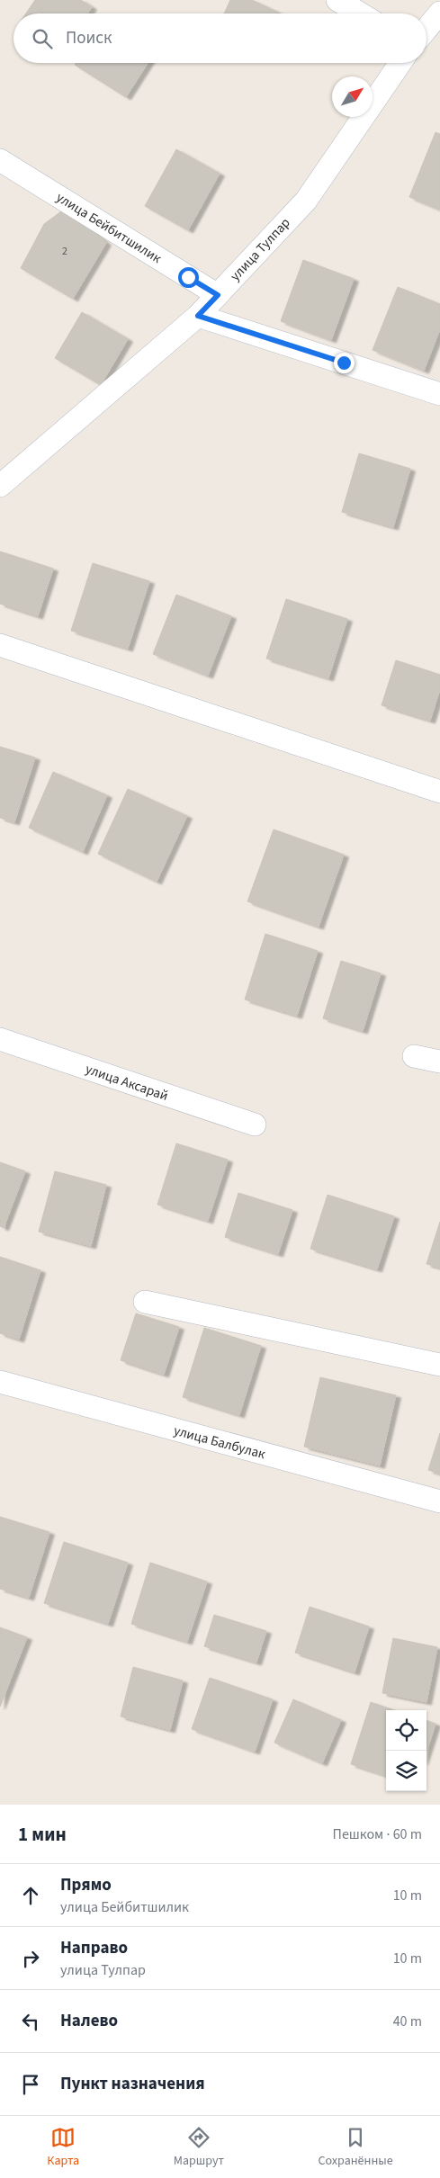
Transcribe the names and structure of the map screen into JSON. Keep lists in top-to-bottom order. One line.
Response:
{"streets":{"street":["улица Бейбитшилик","улица Тулпар","улица Аксарай","улица Балбулак"]},"crossings":[["улица Бейбитшилик","улица Тулпар"]],"house_numbers":["2"],"north":"top right","page":{"search":"Поиск","heading":["1 мин","Пешком · 60 m"],"list":[["Прямо","улица Бейбитшилик","10 m"],["Направо","улица Тулпар","10 m"],["Налево","40 m"],"Пункт назначения"],"nav":["Карта","Маршрут","Сохранённые"]}}
